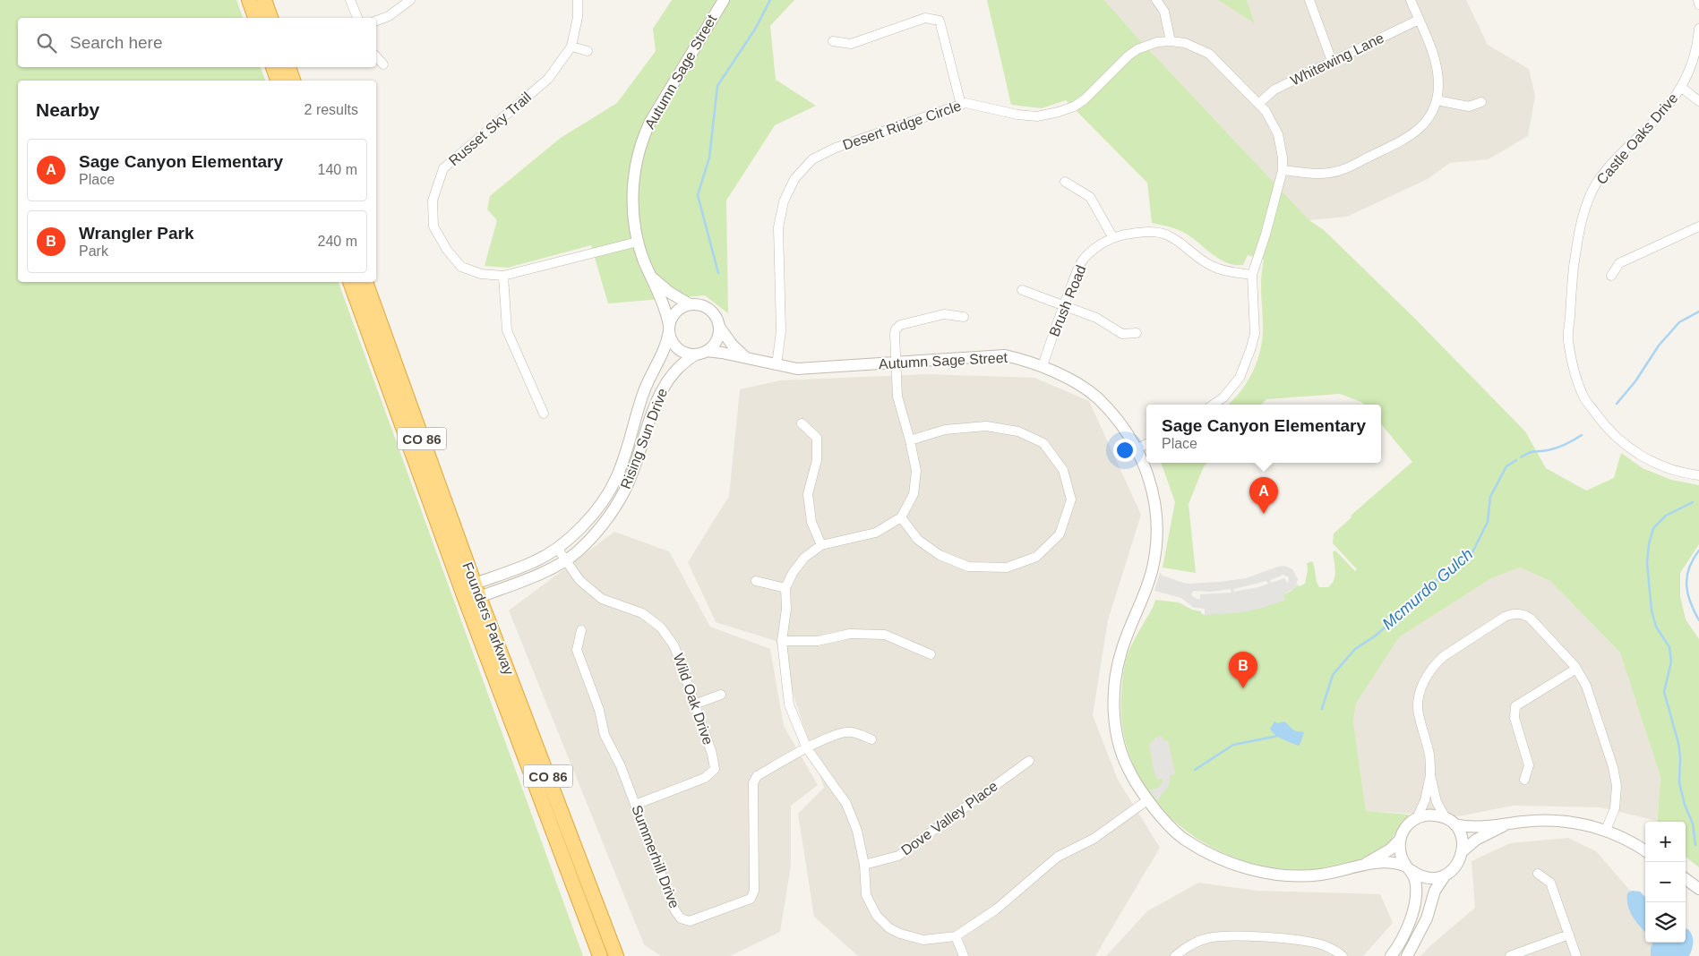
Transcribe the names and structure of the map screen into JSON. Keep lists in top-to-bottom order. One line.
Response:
{"streets":{"highway":["CO 86","Founders Parkway"],"street":["Whitewing Lane","Autumn Sage Street","Desert Ridge Circle","Russet Sky Trail","Castle Oaks Drive","Brush Road","Rising Sun Drive","Wild Oak Drive","Dove Valley Place","Summerhill Drive"]},"crossings":[["Whitewing Lane","Desert Ridge Circle"],["Autumn Sage Street","Desert Ridge Circle"],["Autumn Sage Street","Russet Sky Trail"],["Autumn Sage Street","Brush Road"],["Autumn Sage Street","Rising Sun Drive"],["Desert Ridge Circle","Brush Road"],["Rising Sun Drive","Founders Parkway"],["Rising Sun Drive","Wild Oak Drive"],["Wild Oak Drive","Summerhill Drive"]],"water":["Mcmurdo Gulch"],"page":{"search":"Search here","heading":["Nearby","2 results"],"list":[{"mark":"A","name":"Sage Canyon Elementary","note":"Place","value":"140 m"},{"mark":"B","name":"Wrangler Park","note":"Park","value":"240 m"}],"popup":["Sage Canyon Elementary","Place"],"pins":["A","B"],"map_buttons":["+","−"]}}
